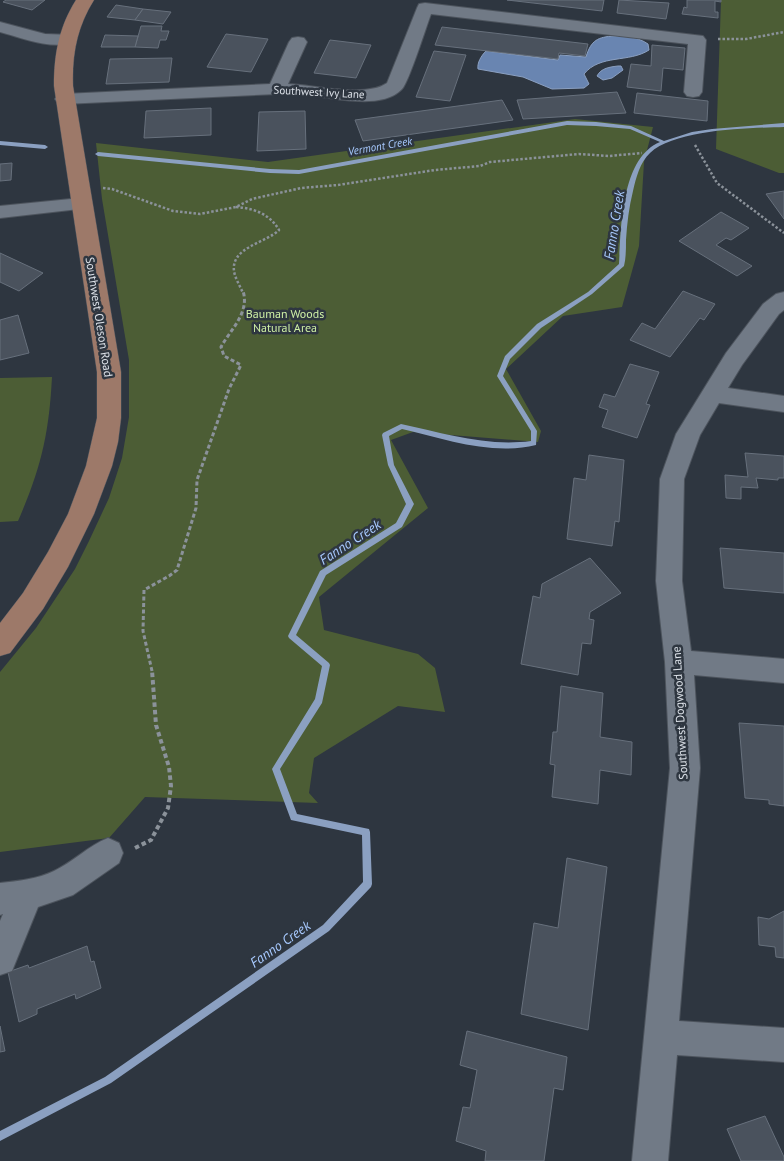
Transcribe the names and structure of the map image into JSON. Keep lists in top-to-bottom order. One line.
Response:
{"streets":{"main road":["Southwest Oleson Road"],"street":["Southwest Ivy Lane","Southwest Dogwood Lane"]},"crossings":[["Southwest Ivy Lane","Southwest Oleson Road"]],"water":["Vermont Creek","Fanno Creek"],"parks":["Bauman Woods Natural Area"]}
